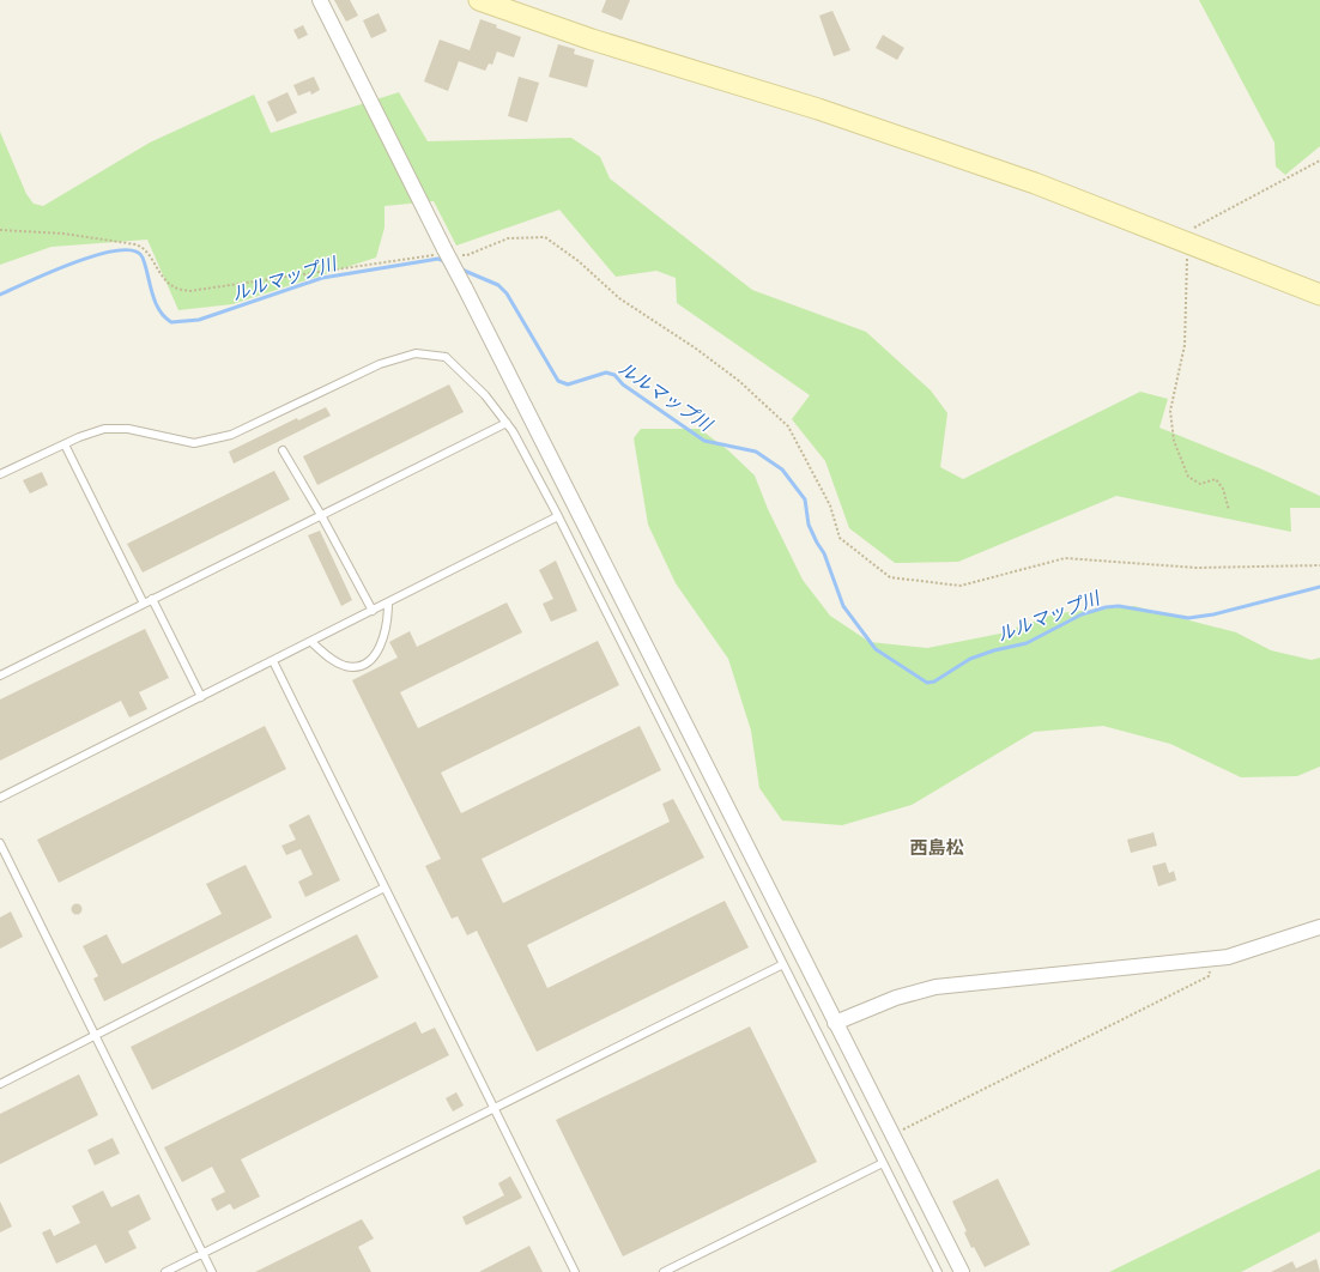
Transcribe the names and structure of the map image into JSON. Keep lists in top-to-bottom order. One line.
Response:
{"districts":["西島松"],"water":["ルルマップ川"]}
